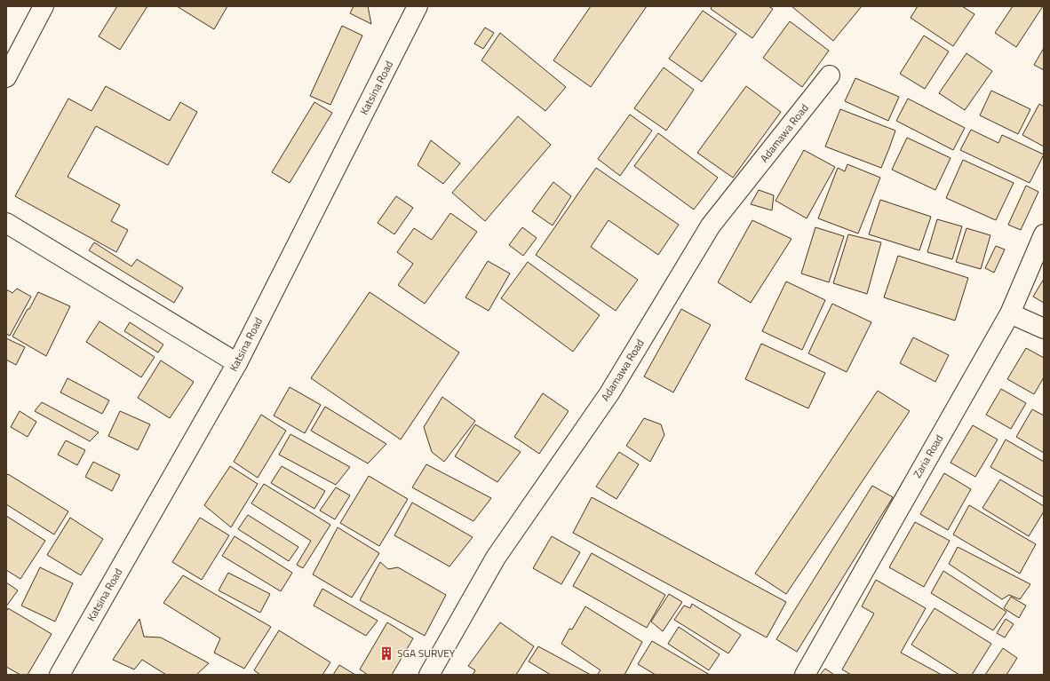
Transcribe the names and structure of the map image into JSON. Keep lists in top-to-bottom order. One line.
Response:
{"streets":{"street":["Katsina Road","Adamawa Road","Zaria Road"]},"places":{"building":["SGA SURVEY"]}}
